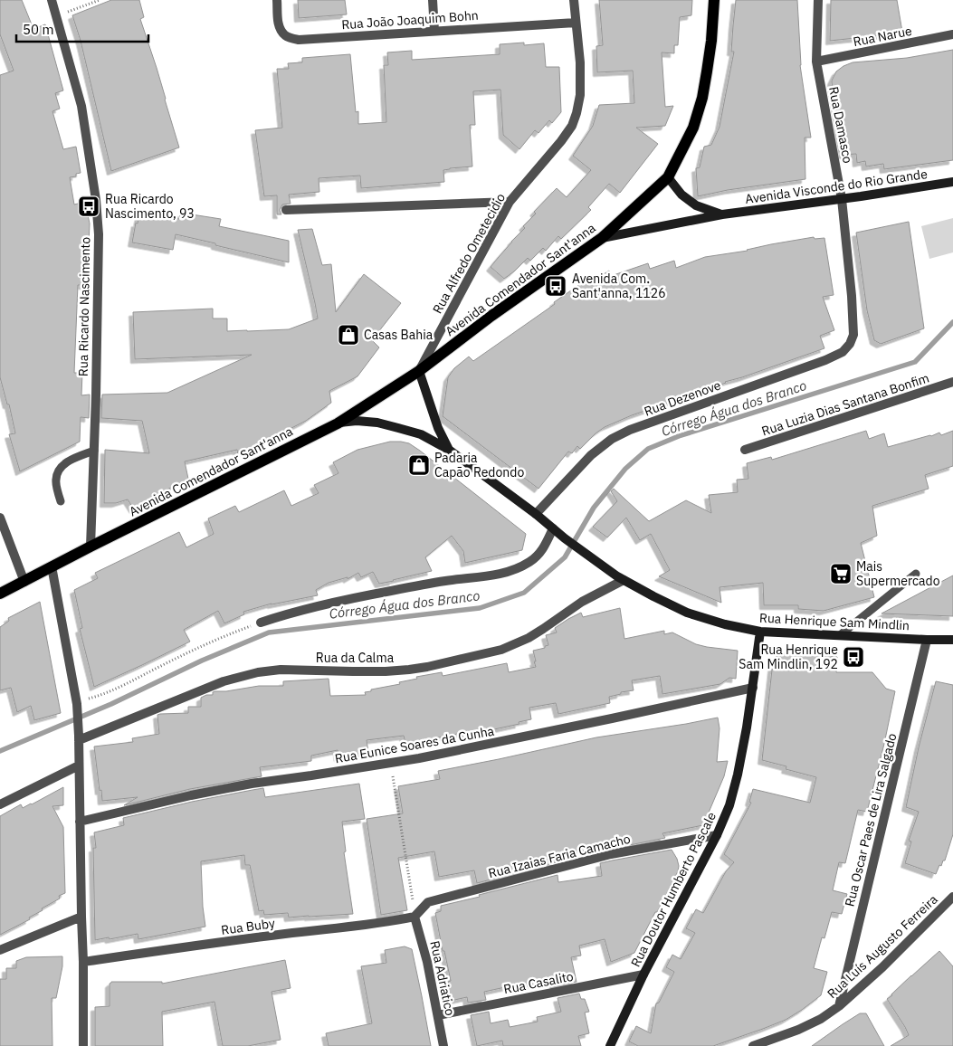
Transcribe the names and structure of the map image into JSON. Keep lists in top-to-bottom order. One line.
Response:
{"streets":{"main road":["Avenida Comendador Sant'anna"],"street":["Rua João Joaquim Bohn","Rua Narue","Rua Damasco","Avenida Visconde do Rio Grande","Rua Alfredo Ometecidio","Rua Ricardo Nascimento","Rua Dezenove","Rua Luzia Dias Santana Bonfim","Rua Henrique Sam Mindlin","Rua da Calma","Rua Eunice Soares da Cunha","Rua Oscar Paes de Lira Salgado","Rua Izaias Faria Camacho","Rua Doutor Humberto Pascale","Rua Buby","Rua Luís Augusto Ferreira","Rua Adriatico","Rua Casalito"]},"crossings":[["Rua João Joaquim Bohn","Rua Alfredo Ometecidio"],["Rua Narue","Rua Damasco"],["Rua Damasco","Avenida Visconde do Rio Grande"],["Rua Damasco","Rua Dezenove"],["Avenida Visconde do Rio Grande","Avenida Comendador Sant'anna"],["Rua Alfredo Ometecidio","Avenida Comendador Sant'anna"],["Avenida Comendador Sant'anna","Rua Ricardo Nascimento"],["Avenida Comendador Sant'anna","Rua Henrique Sam Mindlin"],["Rua Dezenove","Rua Henrique Sam Mindlin"],["Rua Henrique Sam Mindlin","Rua da Calma"],["Rua Henrique Sam Mindlin","Rua Oscar Paes de Lira Salgado"],["Rua Henrique Sam Mindlin","Rua Doutor Humberto Pascale"],["Rua Eunice Soares da Cunha","Rua Doutor Humberto Pascale"],["Rua Oscar Paes de Lira Salgado","Rua Luís Augusto Ferreira"],["Rua Izaias Faria Camacho","Rua Doutor Humberto Pascale"],["Rua Izaias Faria Camacho","Rua Buby"],["Rua Izaias Faria Camacho","Rua Adriatico"],["Rua Doutor Humberto Pascale","Rua Casalito"],["Rua Buby","Rua Adriatico"],["Rua Adriatico","Rua Casalito"]],"water":["Córrego Água dos Branco"],"places":{"bus stop":["Rua Ricardo Nascimento, 93","Avenida Com. Sant'anna, 1126","Rua Henrique Sam Mindlin, 192"],"shop":["Casas Bahia","Padaria Capão Redondo"],"supermarket":["Mais Supermercado"]},"scale_bar":"50 m"}
